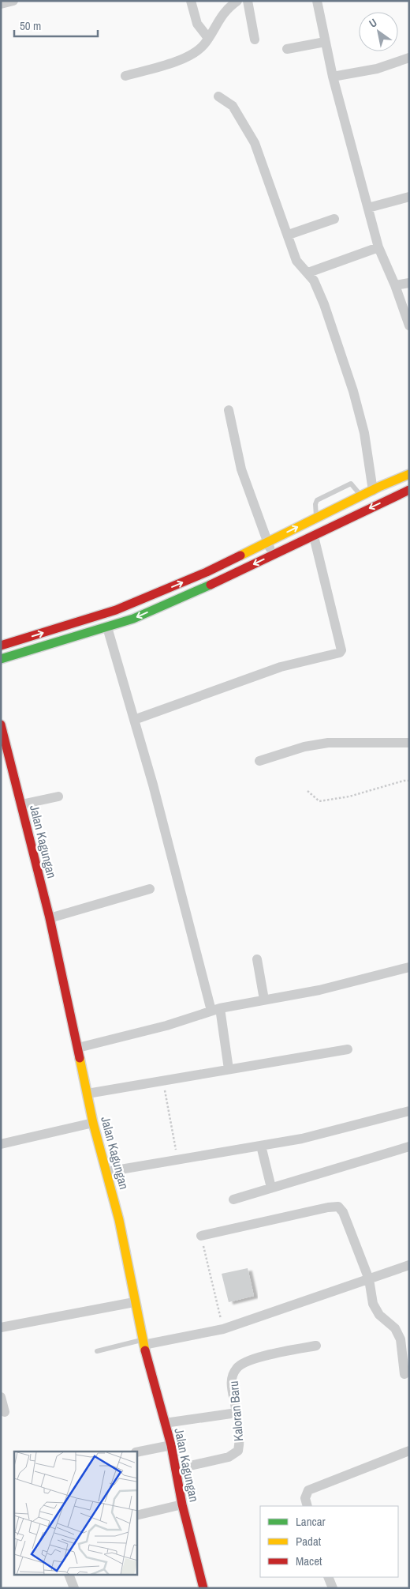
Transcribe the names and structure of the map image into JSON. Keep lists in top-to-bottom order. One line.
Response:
{"streets":{"street":["Jalan Kagungan","Kaloran Baru"]},"crossings":[["Jalan Kagungan","Kaloran Baru"]],"legend":["Lancar","Padat","Macet"],"scale_bar":"50 m","north":"top left"}
